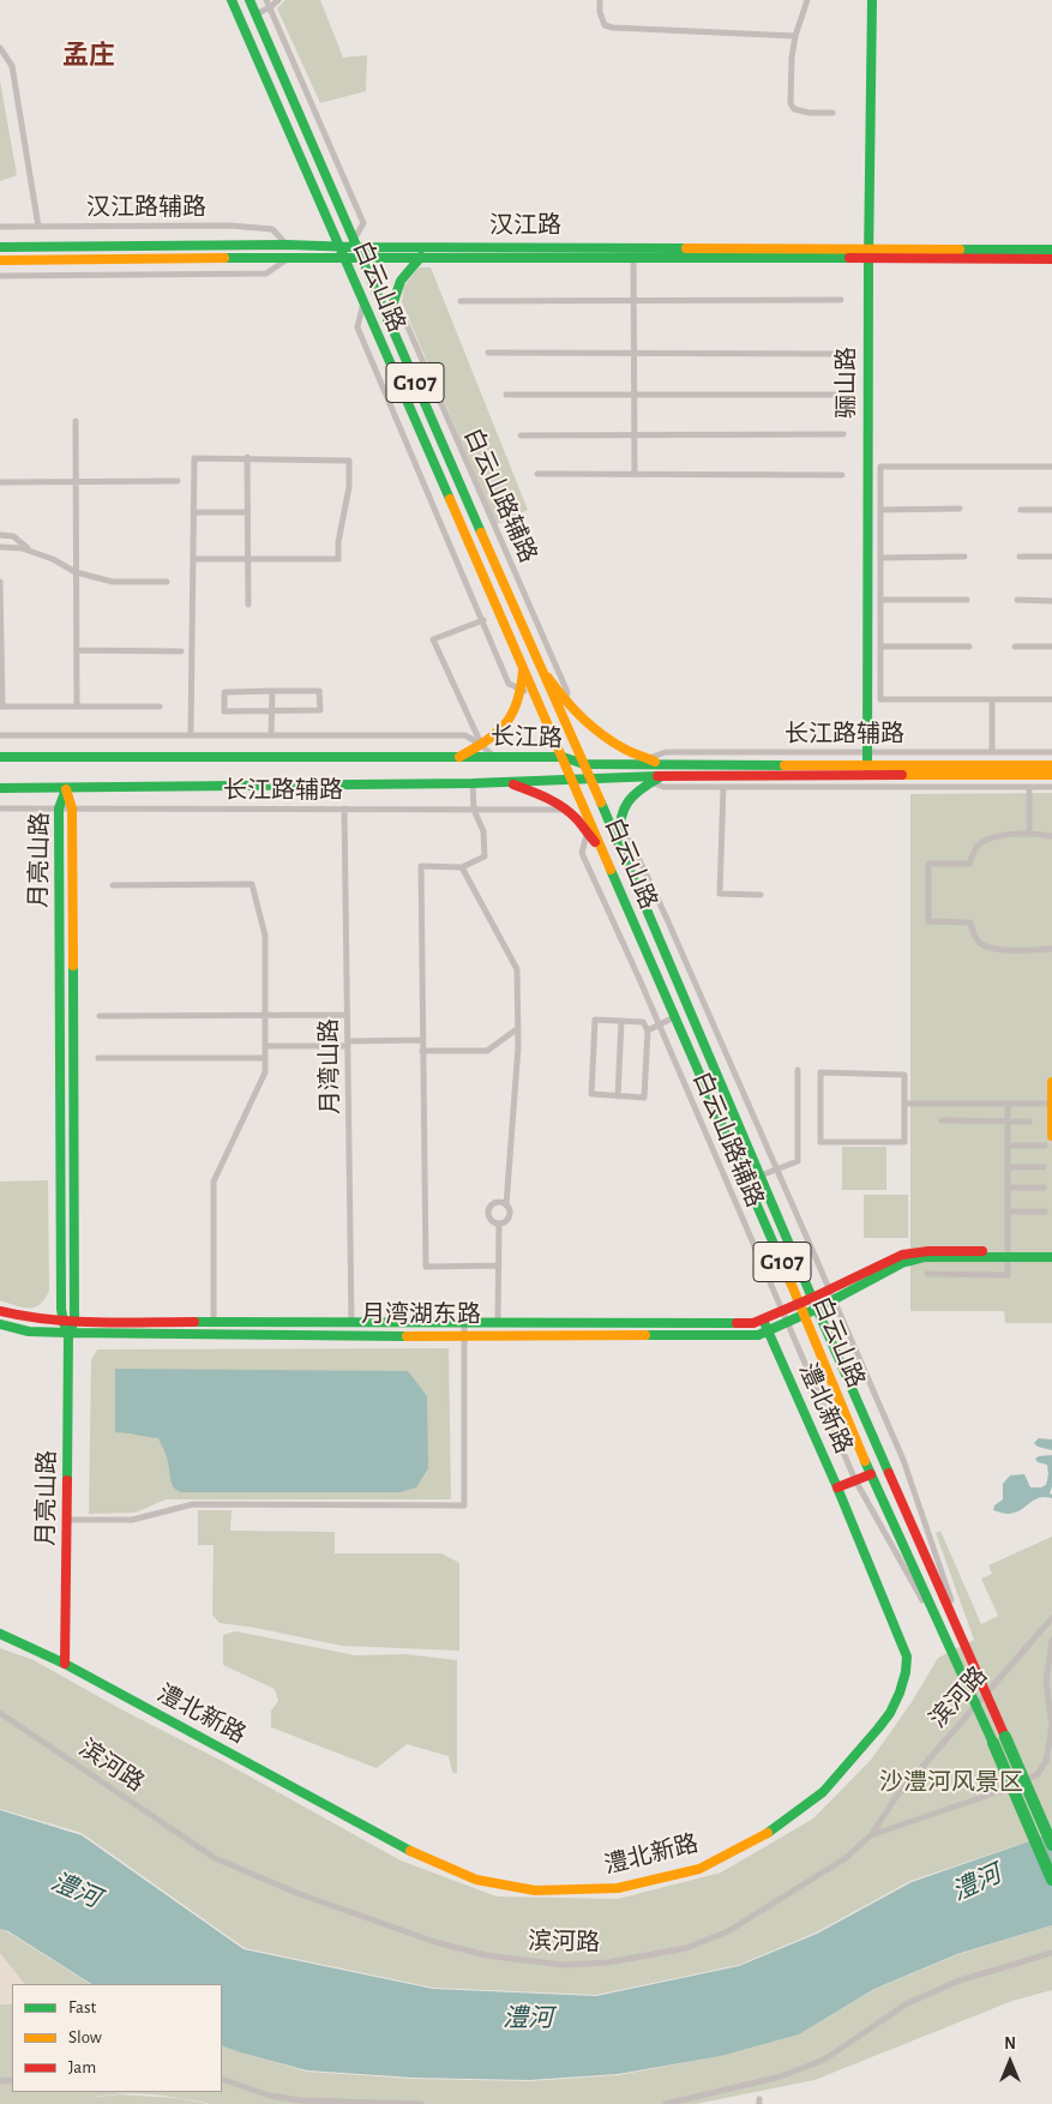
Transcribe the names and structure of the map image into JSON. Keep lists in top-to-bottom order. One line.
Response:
{"streets":{"main road":["汉江路","白云山路","G107","骊山路","长江路","月亮山路","月湾湖东路","澧北新路"],"street":["汉江路辅路","白云山路辅路","长江路辅路","月湾山路","滨河路"]},"crossings":[["汉江路辅路","汉江路"],["汉江路","白云山路"],["汉江路","骊山路"],["白云山路","G107"],["白云山路","白云山路辅路"],["白云山路","长江路"],["白云山路","月湾湖东路"],["白云山路","滨河路"],["骊山路","长江路辅路"],["白云山路辅路","月湾湖东路"],["长江路辅路","长江路"],["长江路辅路","月亮山路"],["长江路辅路","月湾山路"],["长江路","月亮山路"],["月亮山路","月湾湖东路"],["月亮山路","澧北新路"],["月湾山路","月湾湖东路"],["月湾湖东路","澧北新路"]],"districts":["孟庄"],"water":["澧河"],"parks":["沙澧河风景区"],"legend":["Fast","Slow","Jam"],"north":"top"}
